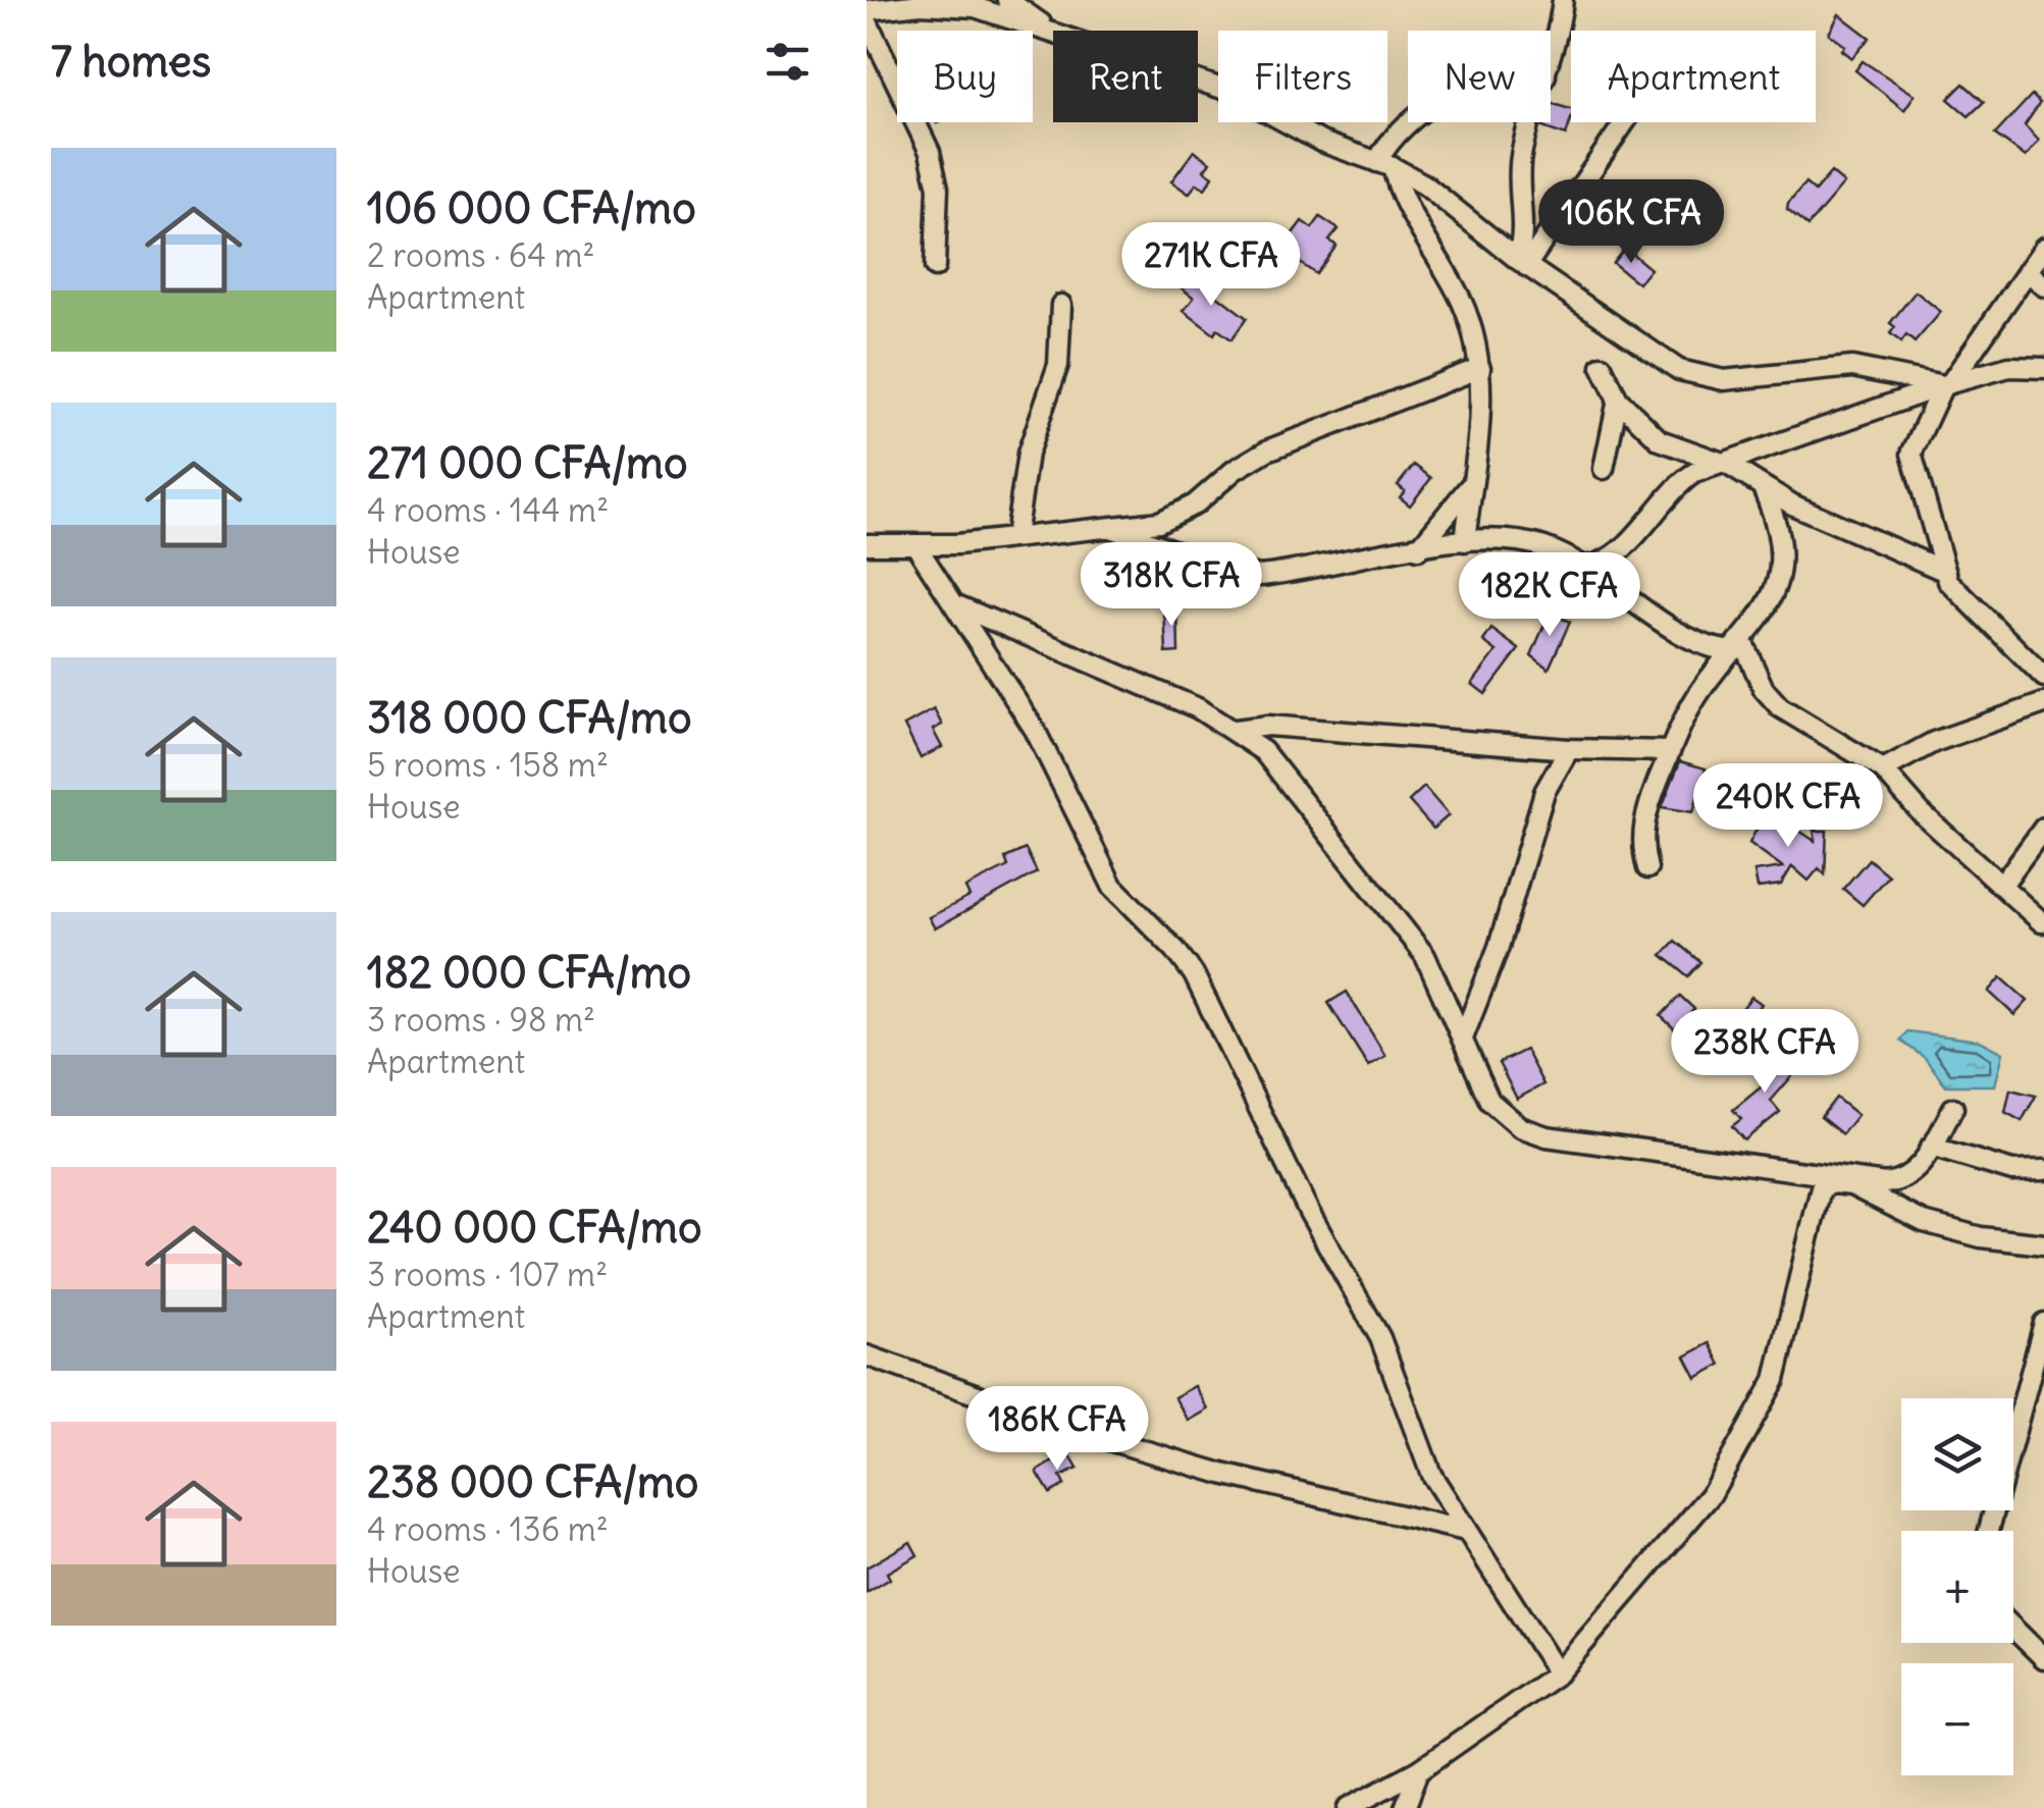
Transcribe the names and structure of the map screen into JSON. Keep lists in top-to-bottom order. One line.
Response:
{"page":{"heading":"7 homes","chip":["Buy","Rent","Filters","New","Apartment"],"list":[{"name":"106 000 CFA/mo","note":"2 rooms · 64 m² · Apartment"},{"name":"271 000 CFA/mo","note":"4 rooms · 144 m² · House"},{"name":"318 000 CFA/mo","note":"5 rooms · 158 m² · House"},{"name":"182 000 CFA/mo","note":"3 rooms · 98 m² · Apartment"},{"name":"240 000 CFA/mo","note":"3 rooms · 107 m² · Apartment"},{"name":"238 000 CFA/mo","note":"4 rooms · 136 m² · House"}],"price":["106K CFA","271K CFA","318K CFA","182K CFA","240K CFA","238K CFA","186K CFA"],"map_buttons":["+","−"]}}
